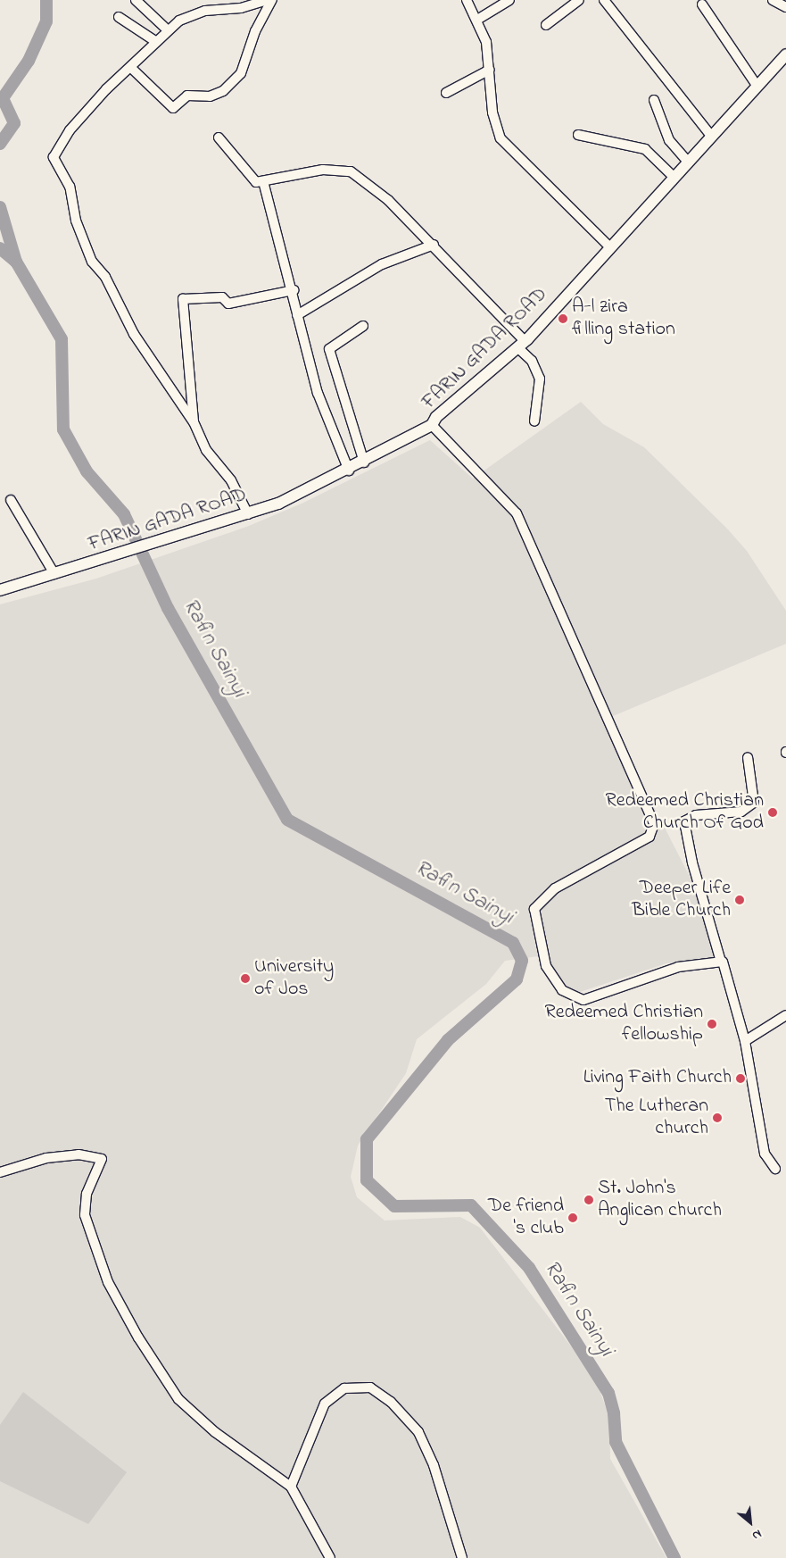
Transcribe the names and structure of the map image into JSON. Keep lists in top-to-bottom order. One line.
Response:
{"streets":{"main road":["FARIN GADA ROAD"]},"water":["Rafin Sainyi"],"places":["A-l zira filling station","Redeemed Christian Church Of God","Deeper Life Bible Church","University of Jos","Redeemed Christian fellowship","Living Faith Church","The Lutheran church","St. John's Anglican church","De friend 's club"],"north":"bottom right"}
